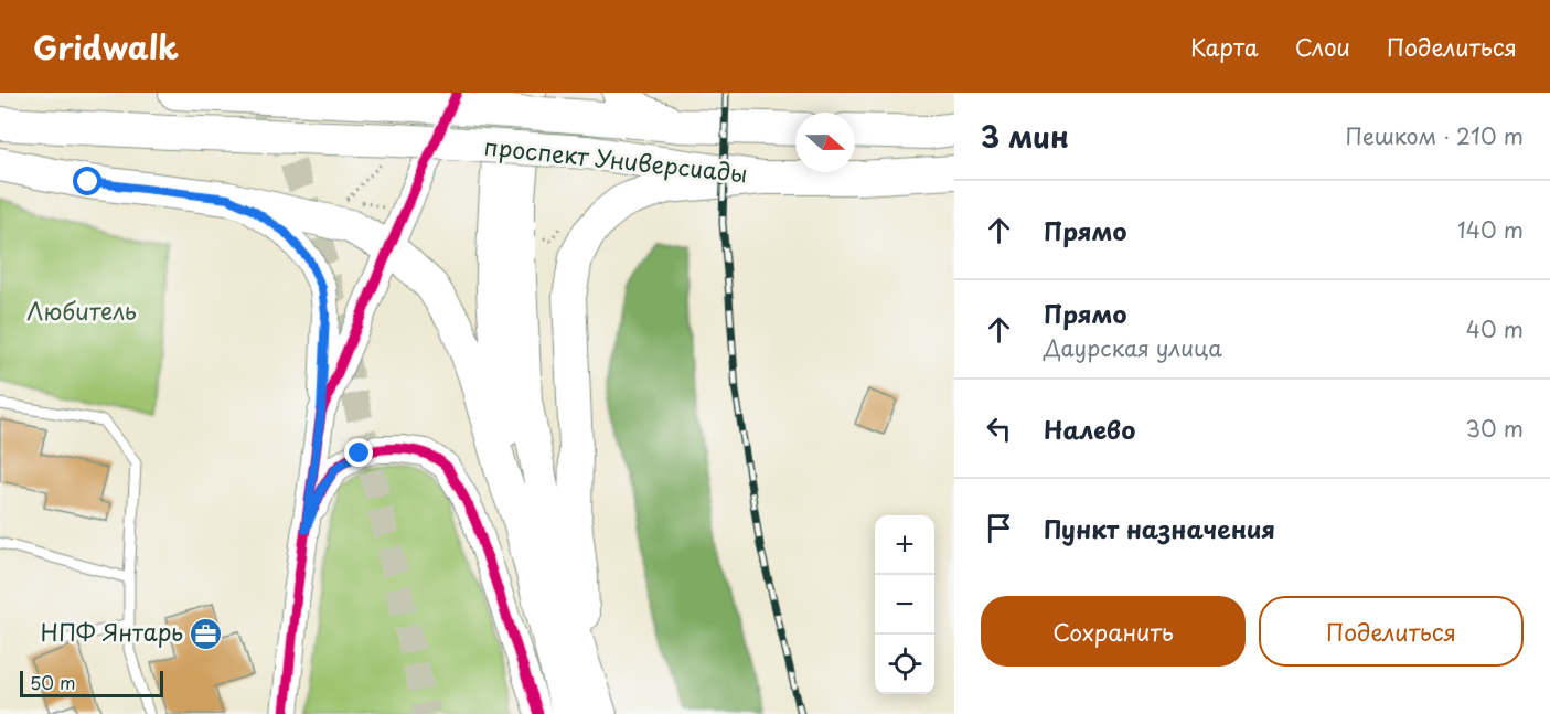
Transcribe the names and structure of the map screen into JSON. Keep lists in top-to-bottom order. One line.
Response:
{"streets":{"main road":["проспект Универсиады"]},"parks":["Любитель"],"places":{"office":["НПФ Янтарь"]},"scale_bar":"50 m","north":"right","page":{"header":"Gridwalk","nav":["Карта","Слои","Поделиться"],"heading":["3 мин","Пешком · 210 m"],"list":[["Прямо","140 m"],["Прямо","Даурская улица","40 m"],["Налево","30 m"],"Пункт назначения"],"map_buttons":["+","−"],"buttons":["Сохранить","Поделиться"],"scale":"50 m"}}
